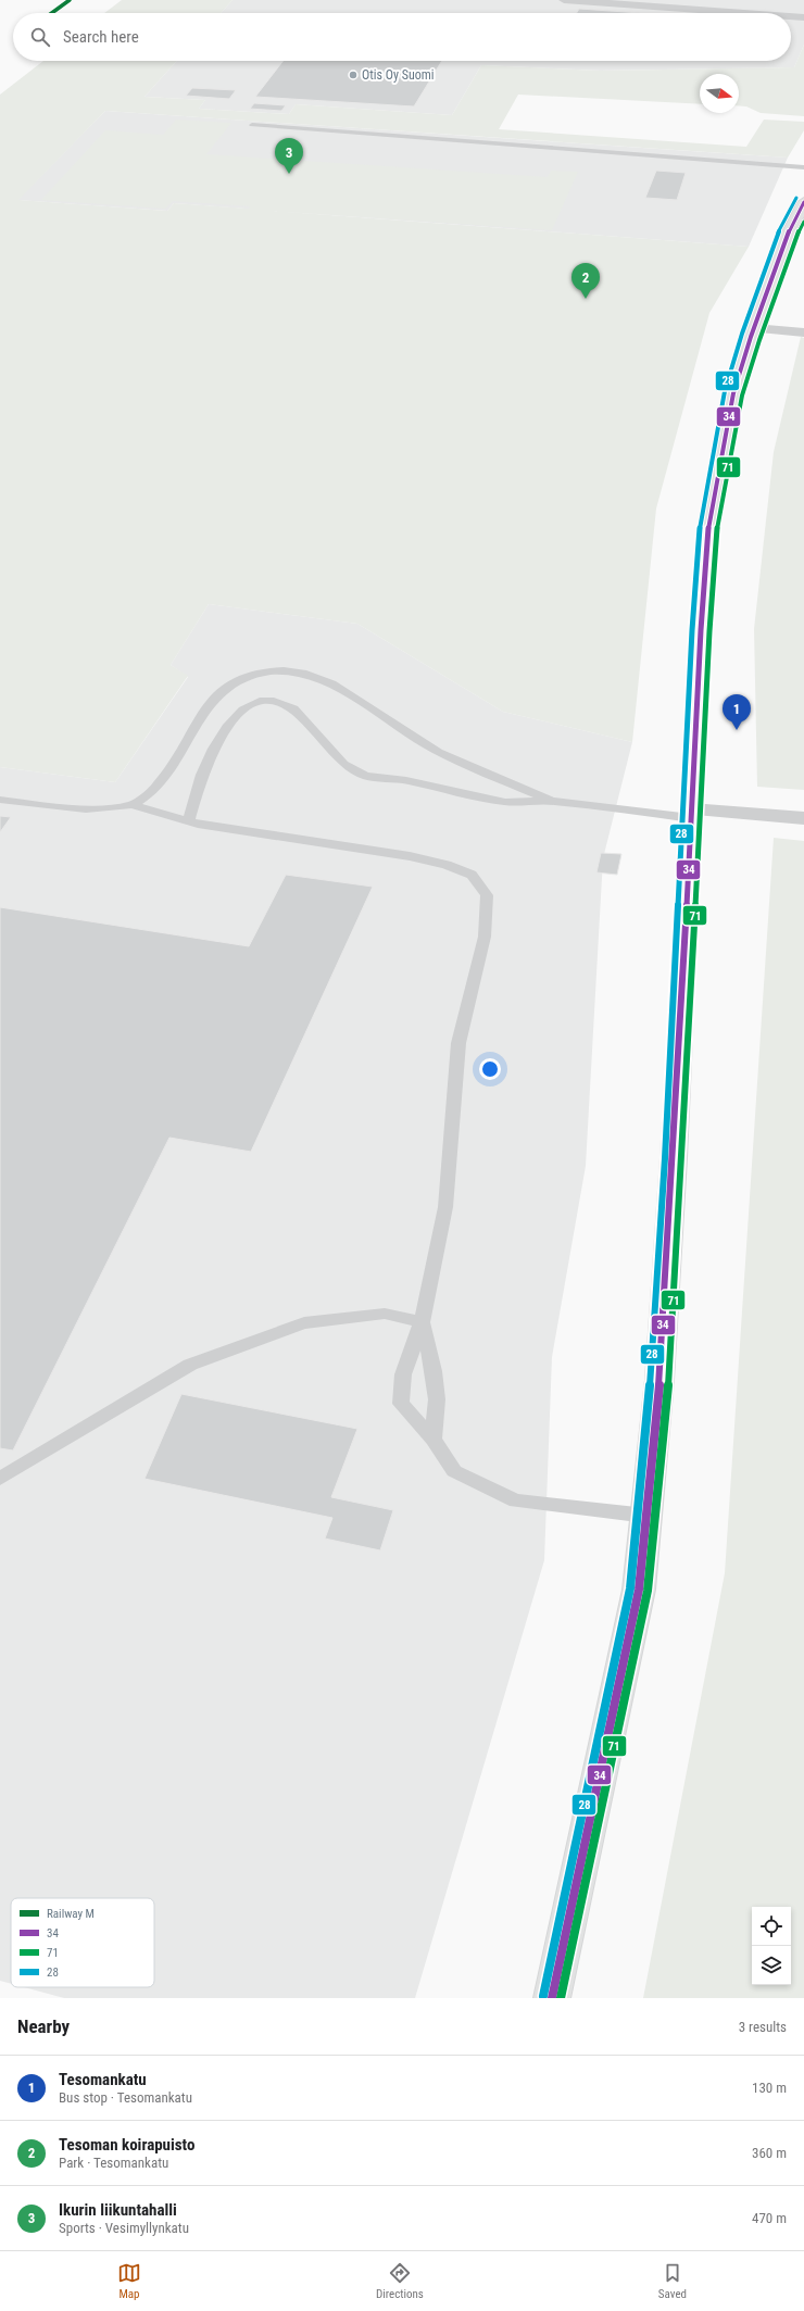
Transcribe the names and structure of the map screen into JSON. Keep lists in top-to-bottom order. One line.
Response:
{"places":["Otis Oy Suomi"],"lines":["rail line M","transit line 28","transit line 34","transit line 71"],"legend":["Railway M","34","71","28"],"north":"right","page":{"search":"Search here","pins":["3","2","1"],"heading":["Nearby","3 results"],"list":[{"mark":"1","name":"Tesomankatu","note":"Bus stop · Tesomankatu","value":"130 m"},{"mark":"2","name":"Tesoman koirapuisto","note":"Park · Tesomankatu","value":"360 m"},{"mark":"3","name":"Ikurin liikuntahalli","note":"Sports · Vesimyllynkatu","value":"470 m"}],"nav":["Map","Directions","Saved"]}}
